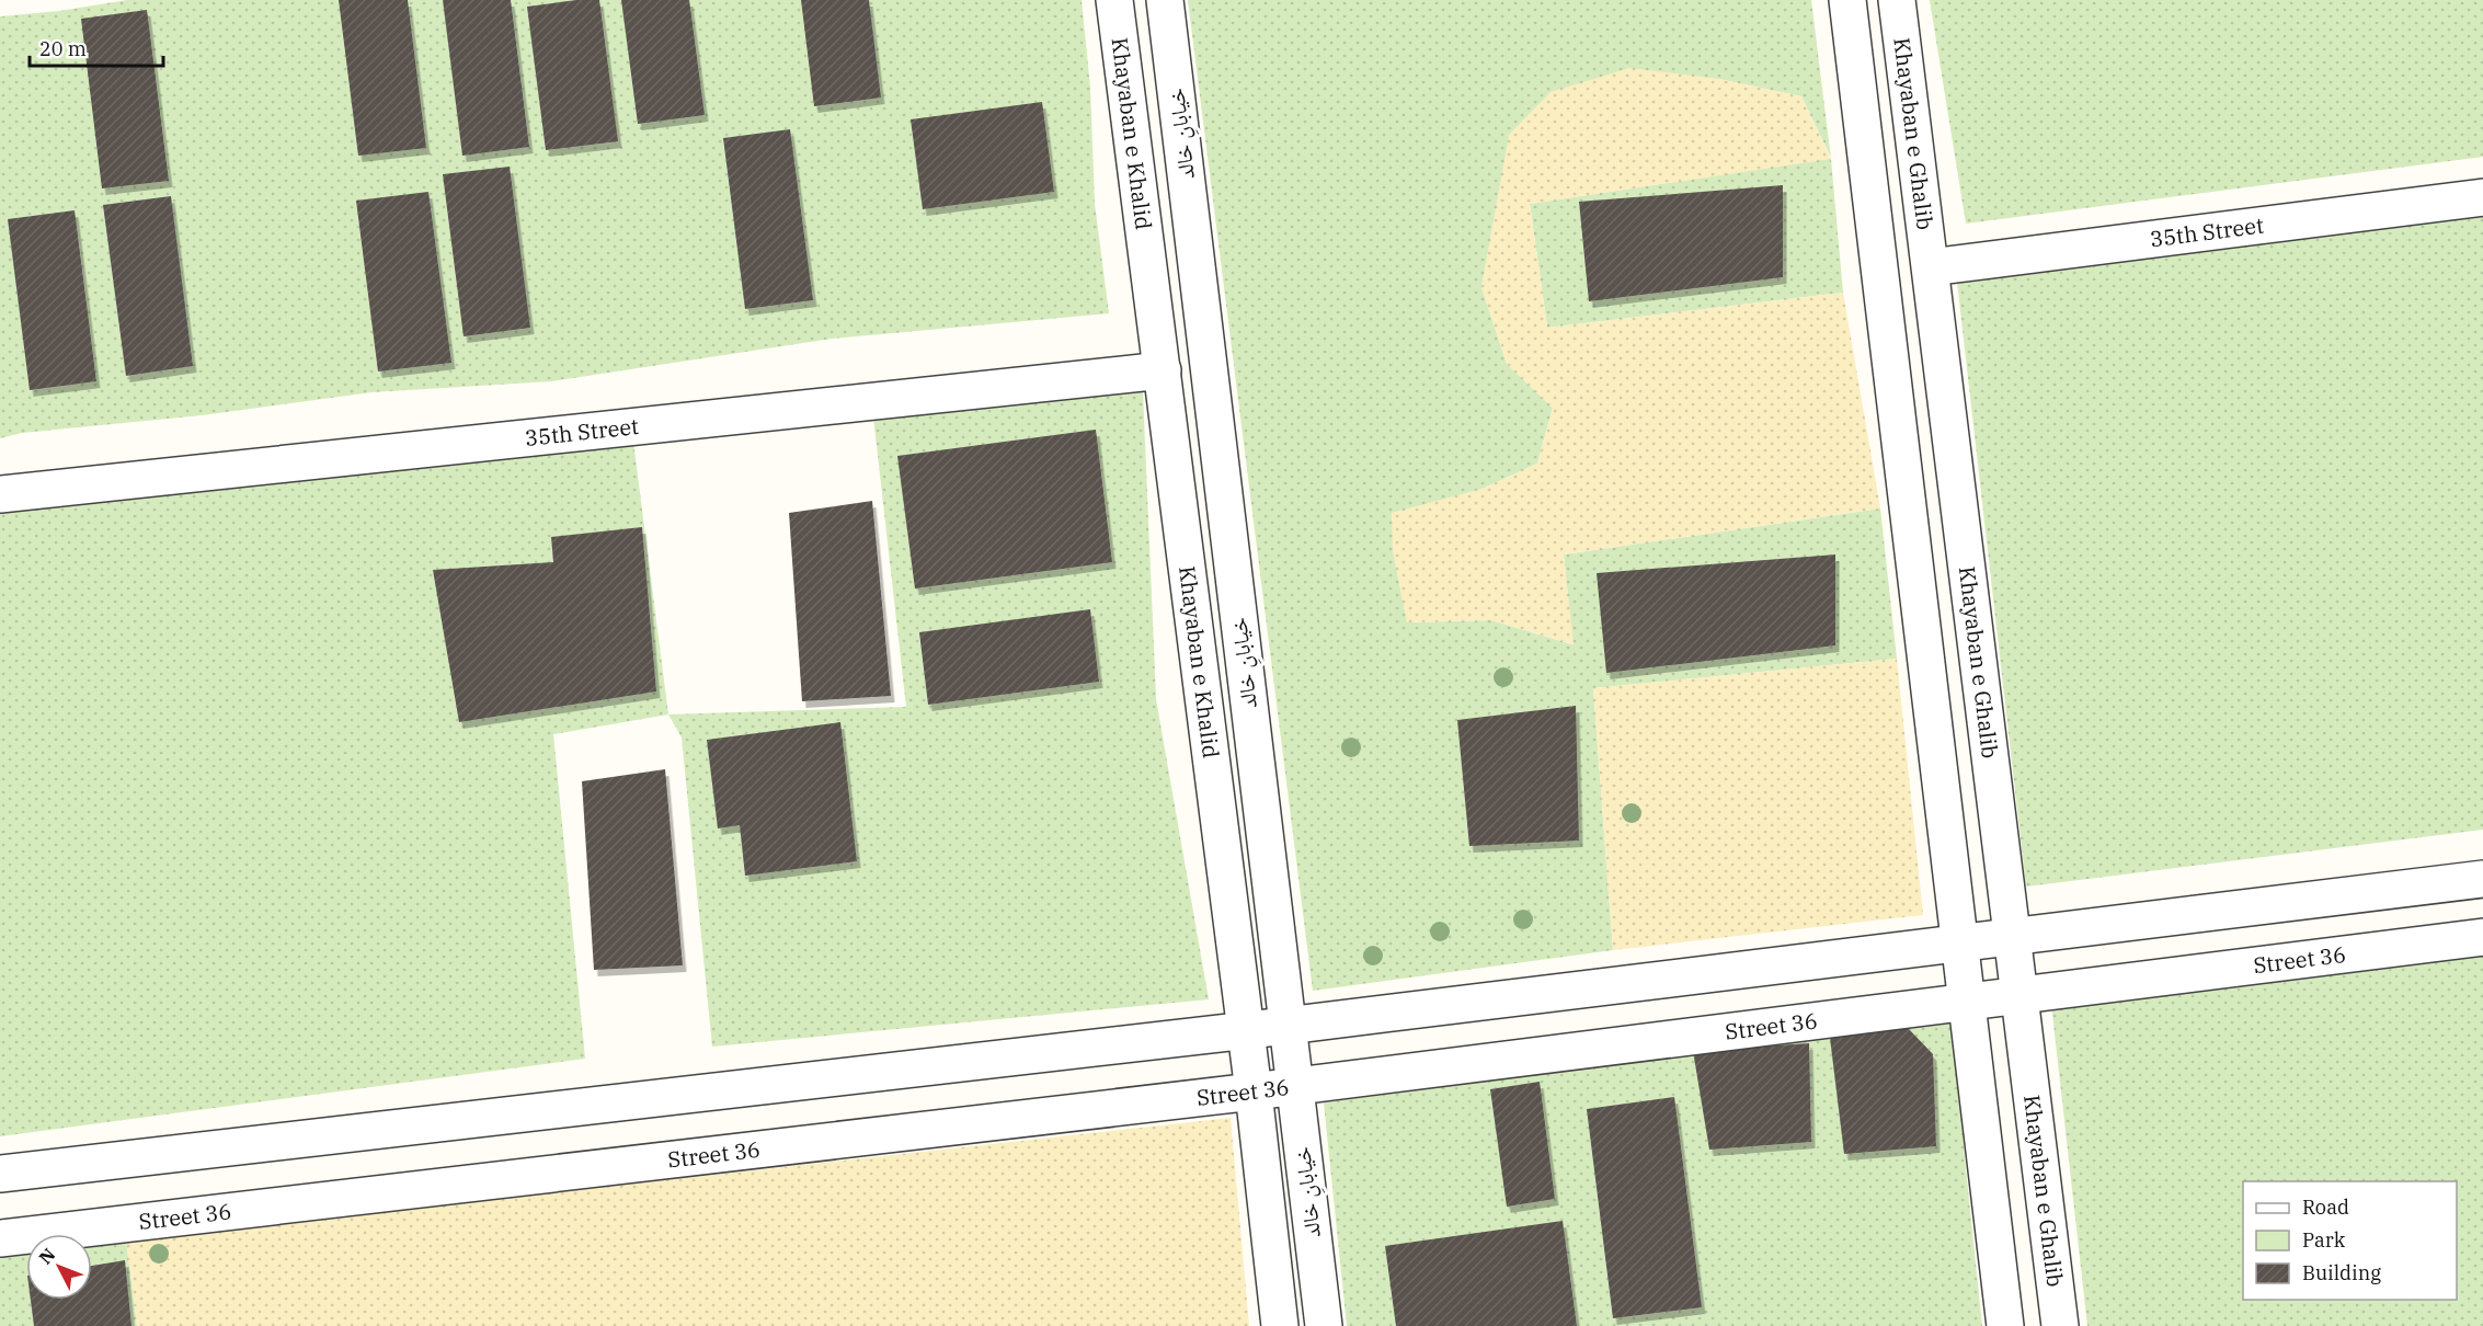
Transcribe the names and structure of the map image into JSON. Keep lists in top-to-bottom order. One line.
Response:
{"streets":{"street":["خیابانِ خالد","Khayaban e Khalid","Khayaban e Ghalib","35th Street","Street 36"]},"crossings":[["خیابانِ خالد","Street 36"],["Khayaban e Khalid","35th Street"],["Khayaban e Khalid","Street 36"],["Khayaban e Ghalib","35th Street"],["Khayaban e Ghalib","Street 36"]],"legend":["Road","Park","Building"],"scale_bar":"20 m","north":"top left"}
